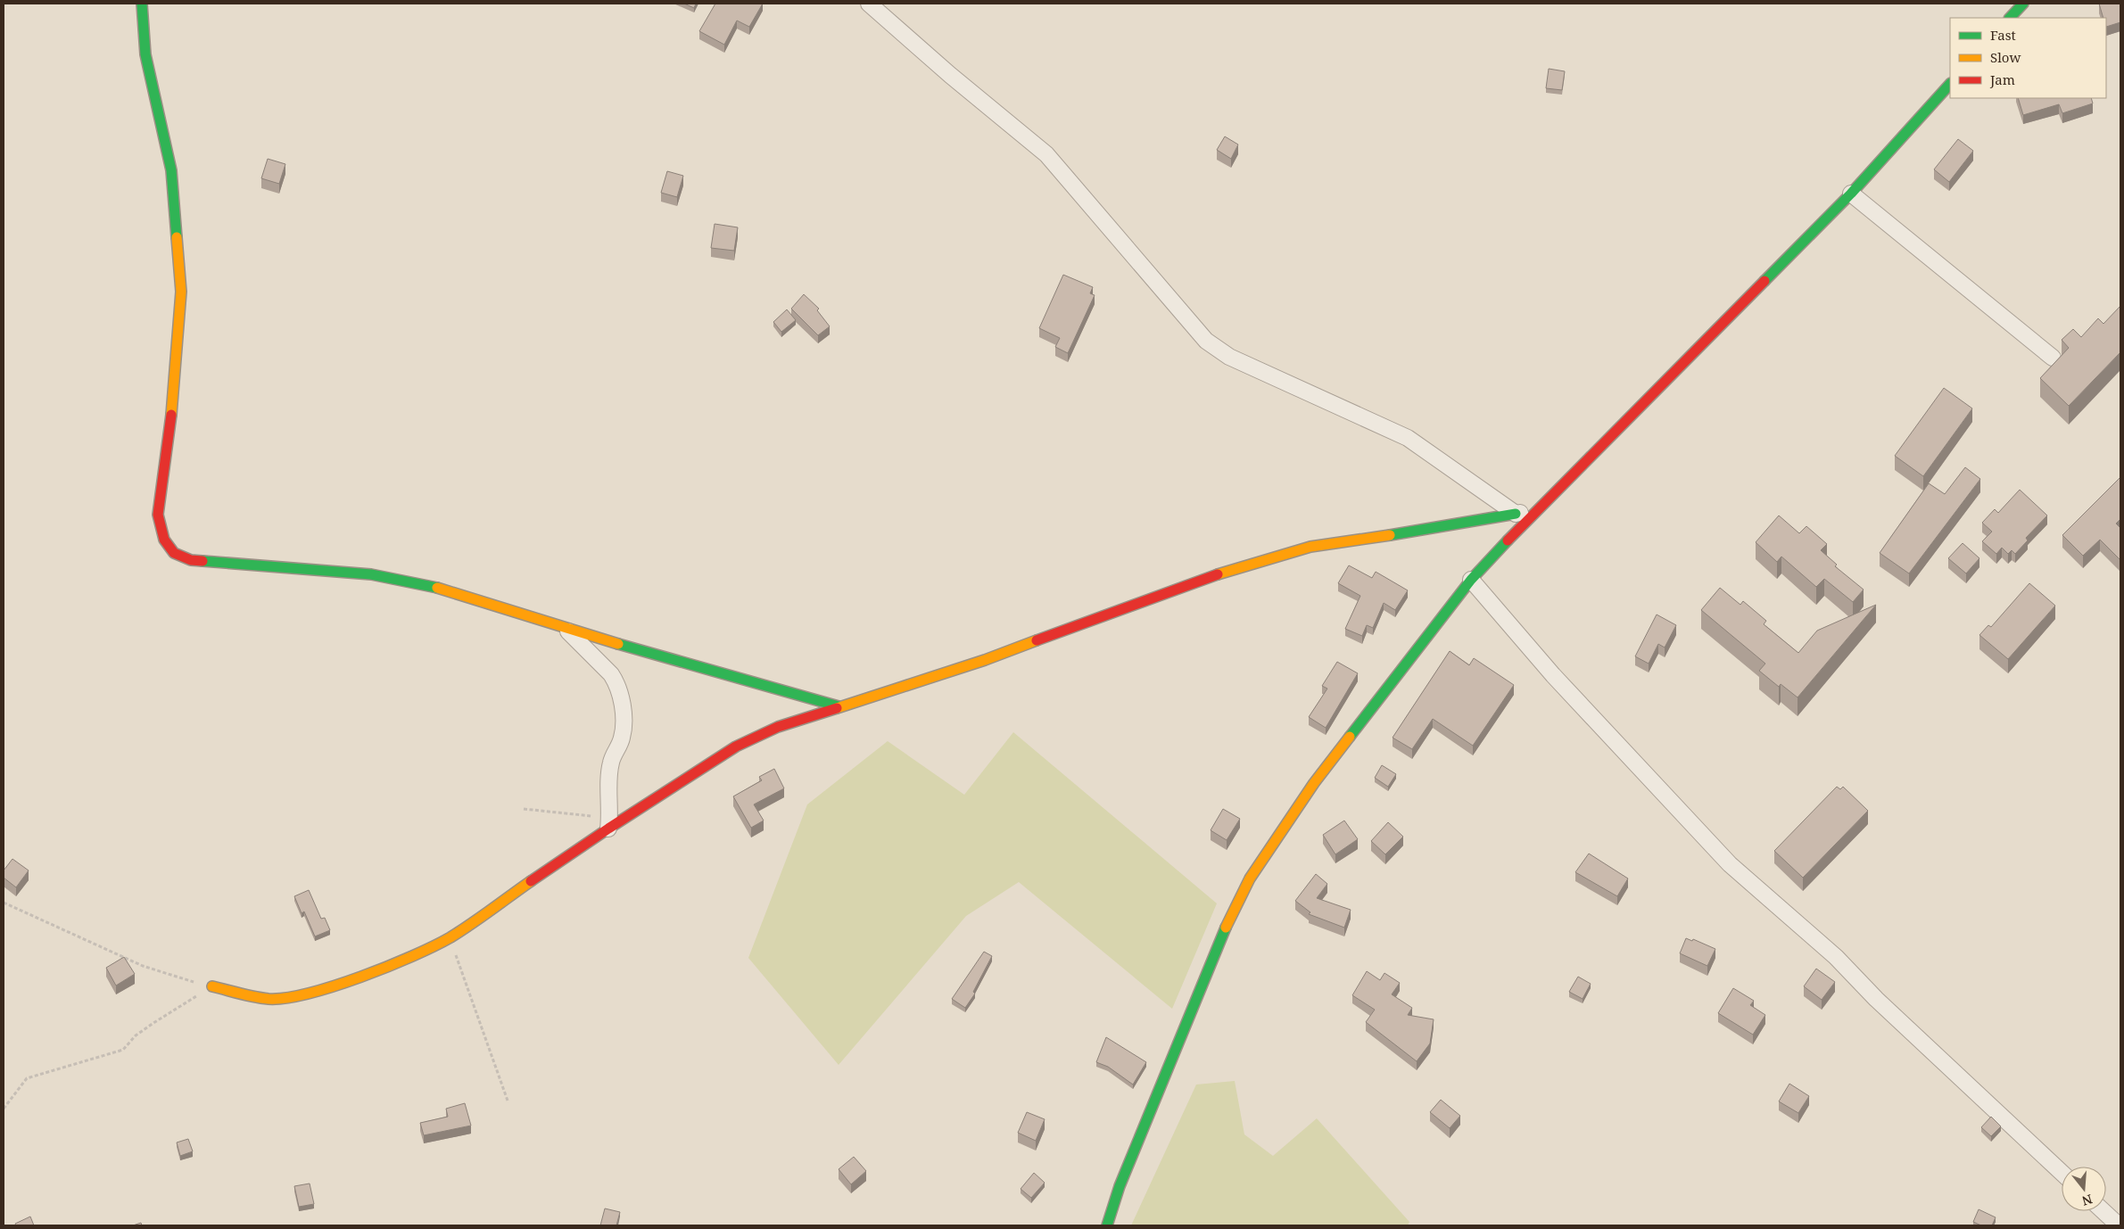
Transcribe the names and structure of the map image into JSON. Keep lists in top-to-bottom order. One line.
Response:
{"legend":["Fast","Slow","Jam"],"north":"bottom"}
